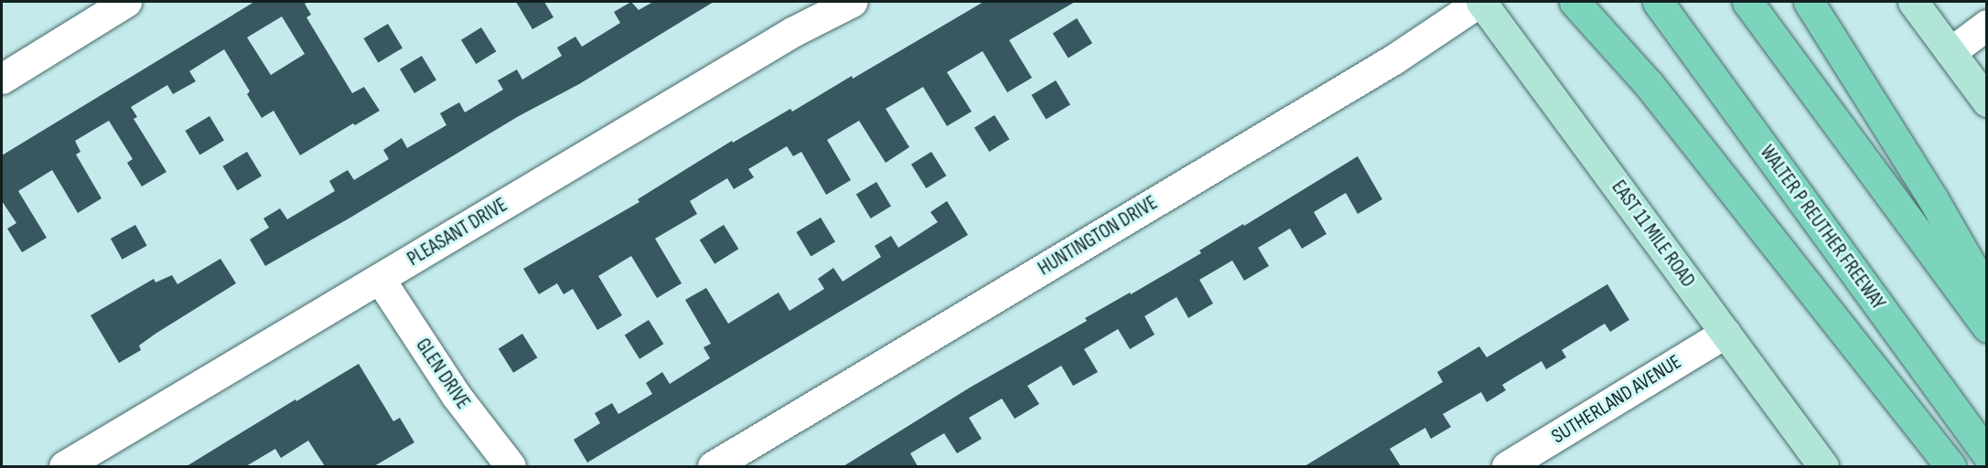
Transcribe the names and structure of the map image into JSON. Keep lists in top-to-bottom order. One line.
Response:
{"streets":{"highway":["WALTER P REUTHER FREEWAY"],"main road":["EAST 11 MILE ROAD"],"street":["PLEASANT DRIVE","HUNTINGTON DRIVE","GLEN DRIVE","SUTHERLAND AVENUE"]},"crossings":[["PLEASANT DRIVE","GLEN DRIVE"],["EAST 11 MILE ROAD","HUNTINGTON DRIVE"],["EAST 11 MILE ROAD","SUTHERLAND AVENUE"]]}
